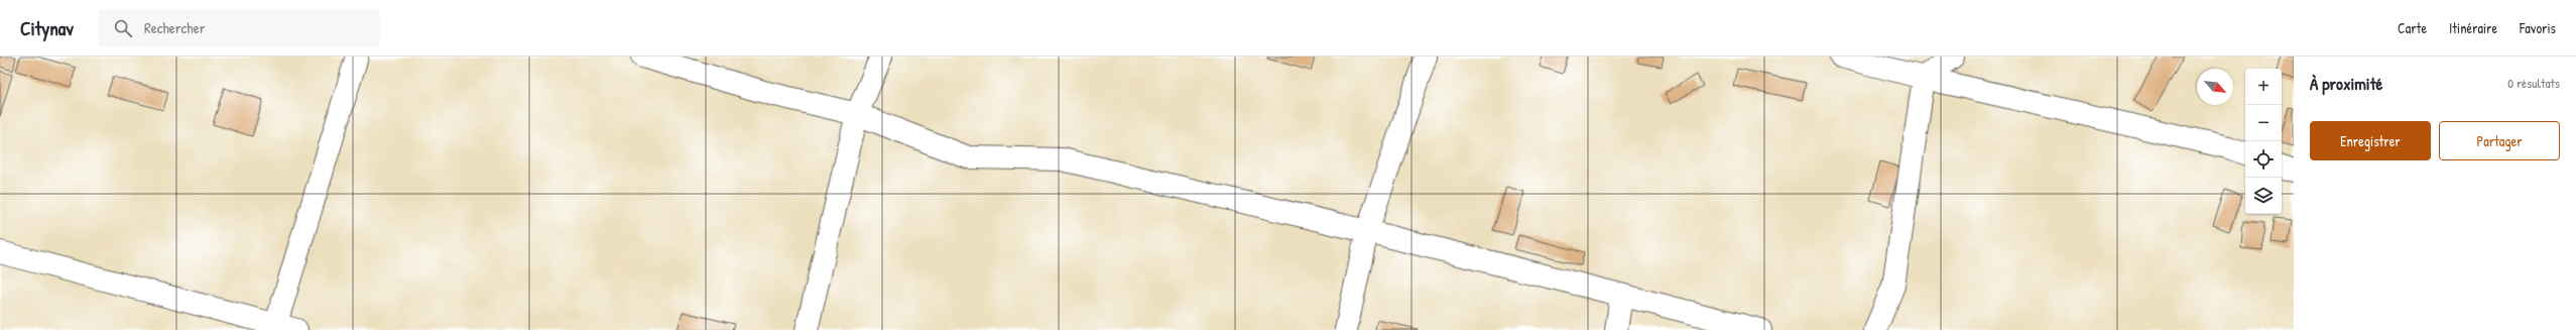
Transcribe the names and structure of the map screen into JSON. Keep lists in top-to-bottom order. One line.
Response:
{"north":"bottom right","page":{"header":"Citynav","search":"Rechercher","nav":["Carte","Itinéraire","Favoris"],"heading":["À proximité","0 résultats"],"map_buttons":["+","−"],"buttons":["Enregistrer","Partager"]}}
